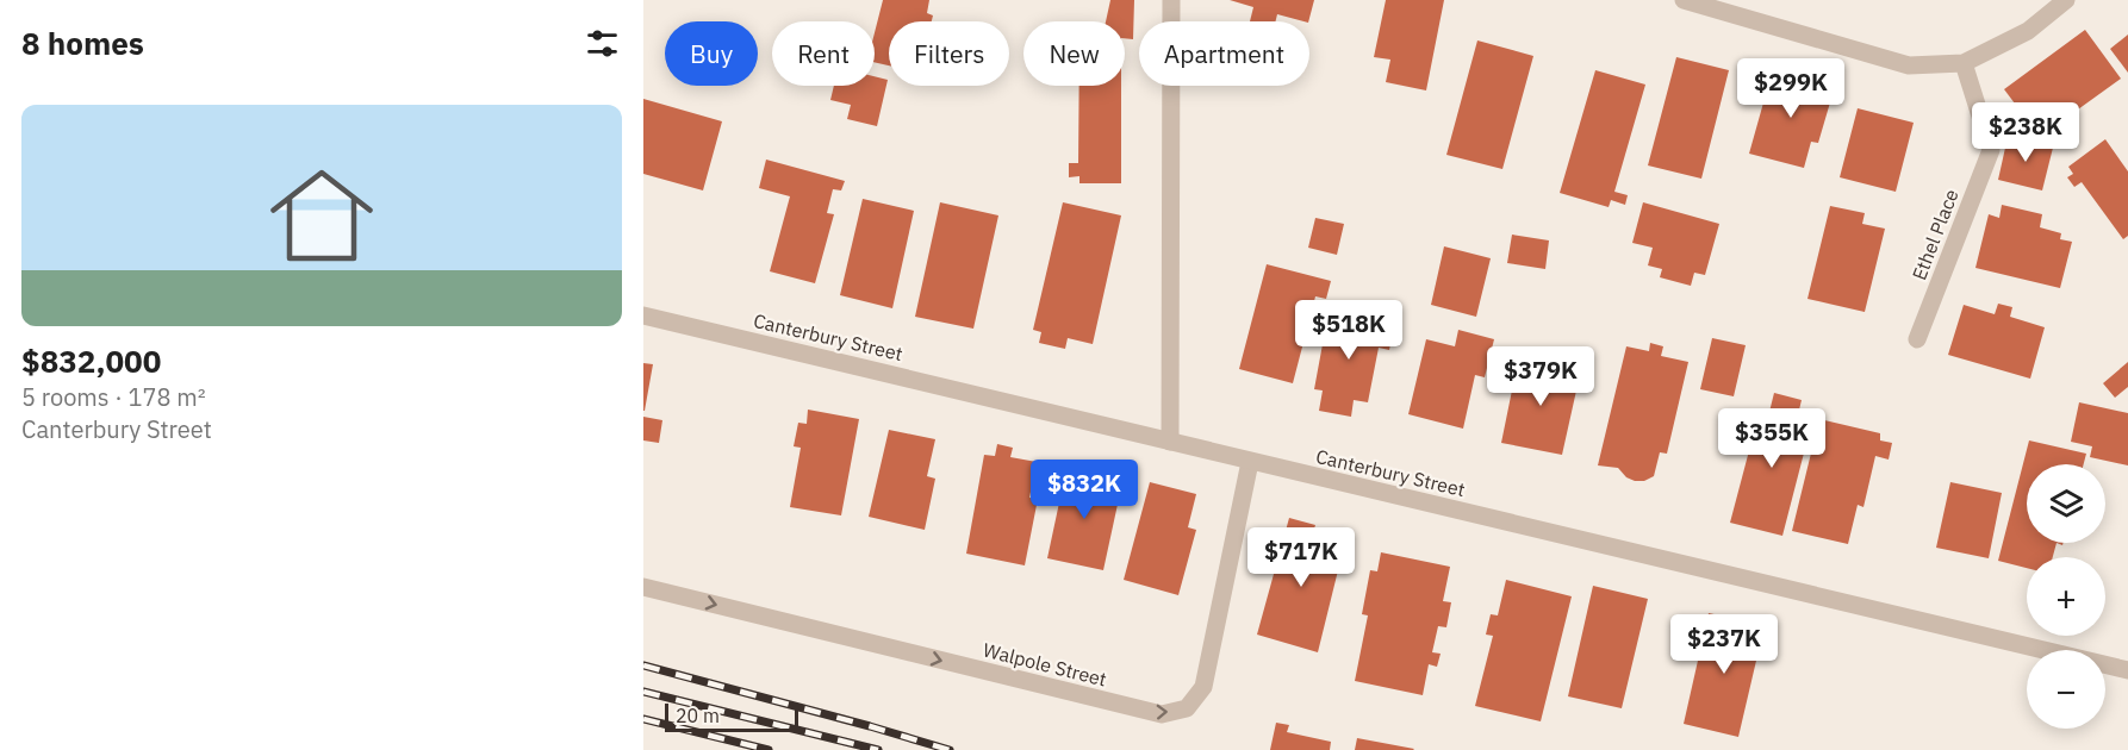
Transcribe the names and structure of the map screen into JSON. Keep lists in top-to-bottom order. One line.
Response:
{"streets":{"street":["Ethel Place","Canterbury Street","Walpole Street"]},"crossings":[["Canterbury Street","Walpole Street"]],"scale_bar":"20 m","page":{"heading":"8 homes","chip":["Buy","Rent","Filters","New","Apartment"],"price":["$299K","$238K","$518K","$379K","$355K","$832K","$717K","$237K"],"list":[{"name":"$832,000","note":"5 rooms · 178 m² · Canterbury Street"}],"map_buttons":["+","−"],"scale":"20 m"}}
